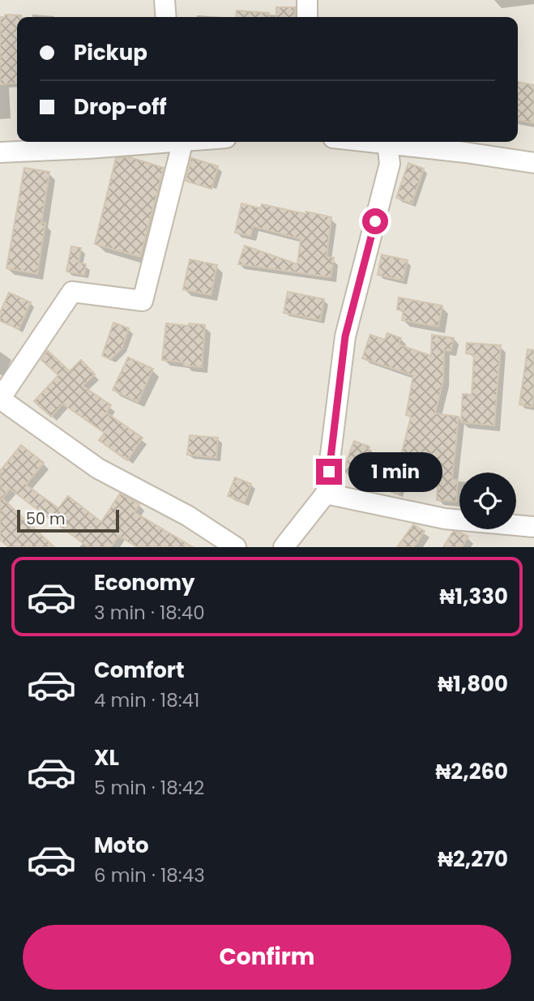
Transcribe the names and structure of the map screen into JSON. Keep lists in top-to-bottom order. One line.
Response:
{"scale_bar":"50 m","page":{"banner":["Pickup","Drop-off"],"bubble":"1 min","scale":"50 m","list":[{"name":"Economy","note":"3 min · 18:40","value":"₦1,330"},{"name":"Comfort","note":"4 min · 18:41","value":"₦1,800"},{"name":"XL","note":"5 min · 18:42","value":"₦2,260"},{"name":"Moto","note":"6 min · 18:43","value":"₦2,270"}],"buttons":"Confirm"}}
